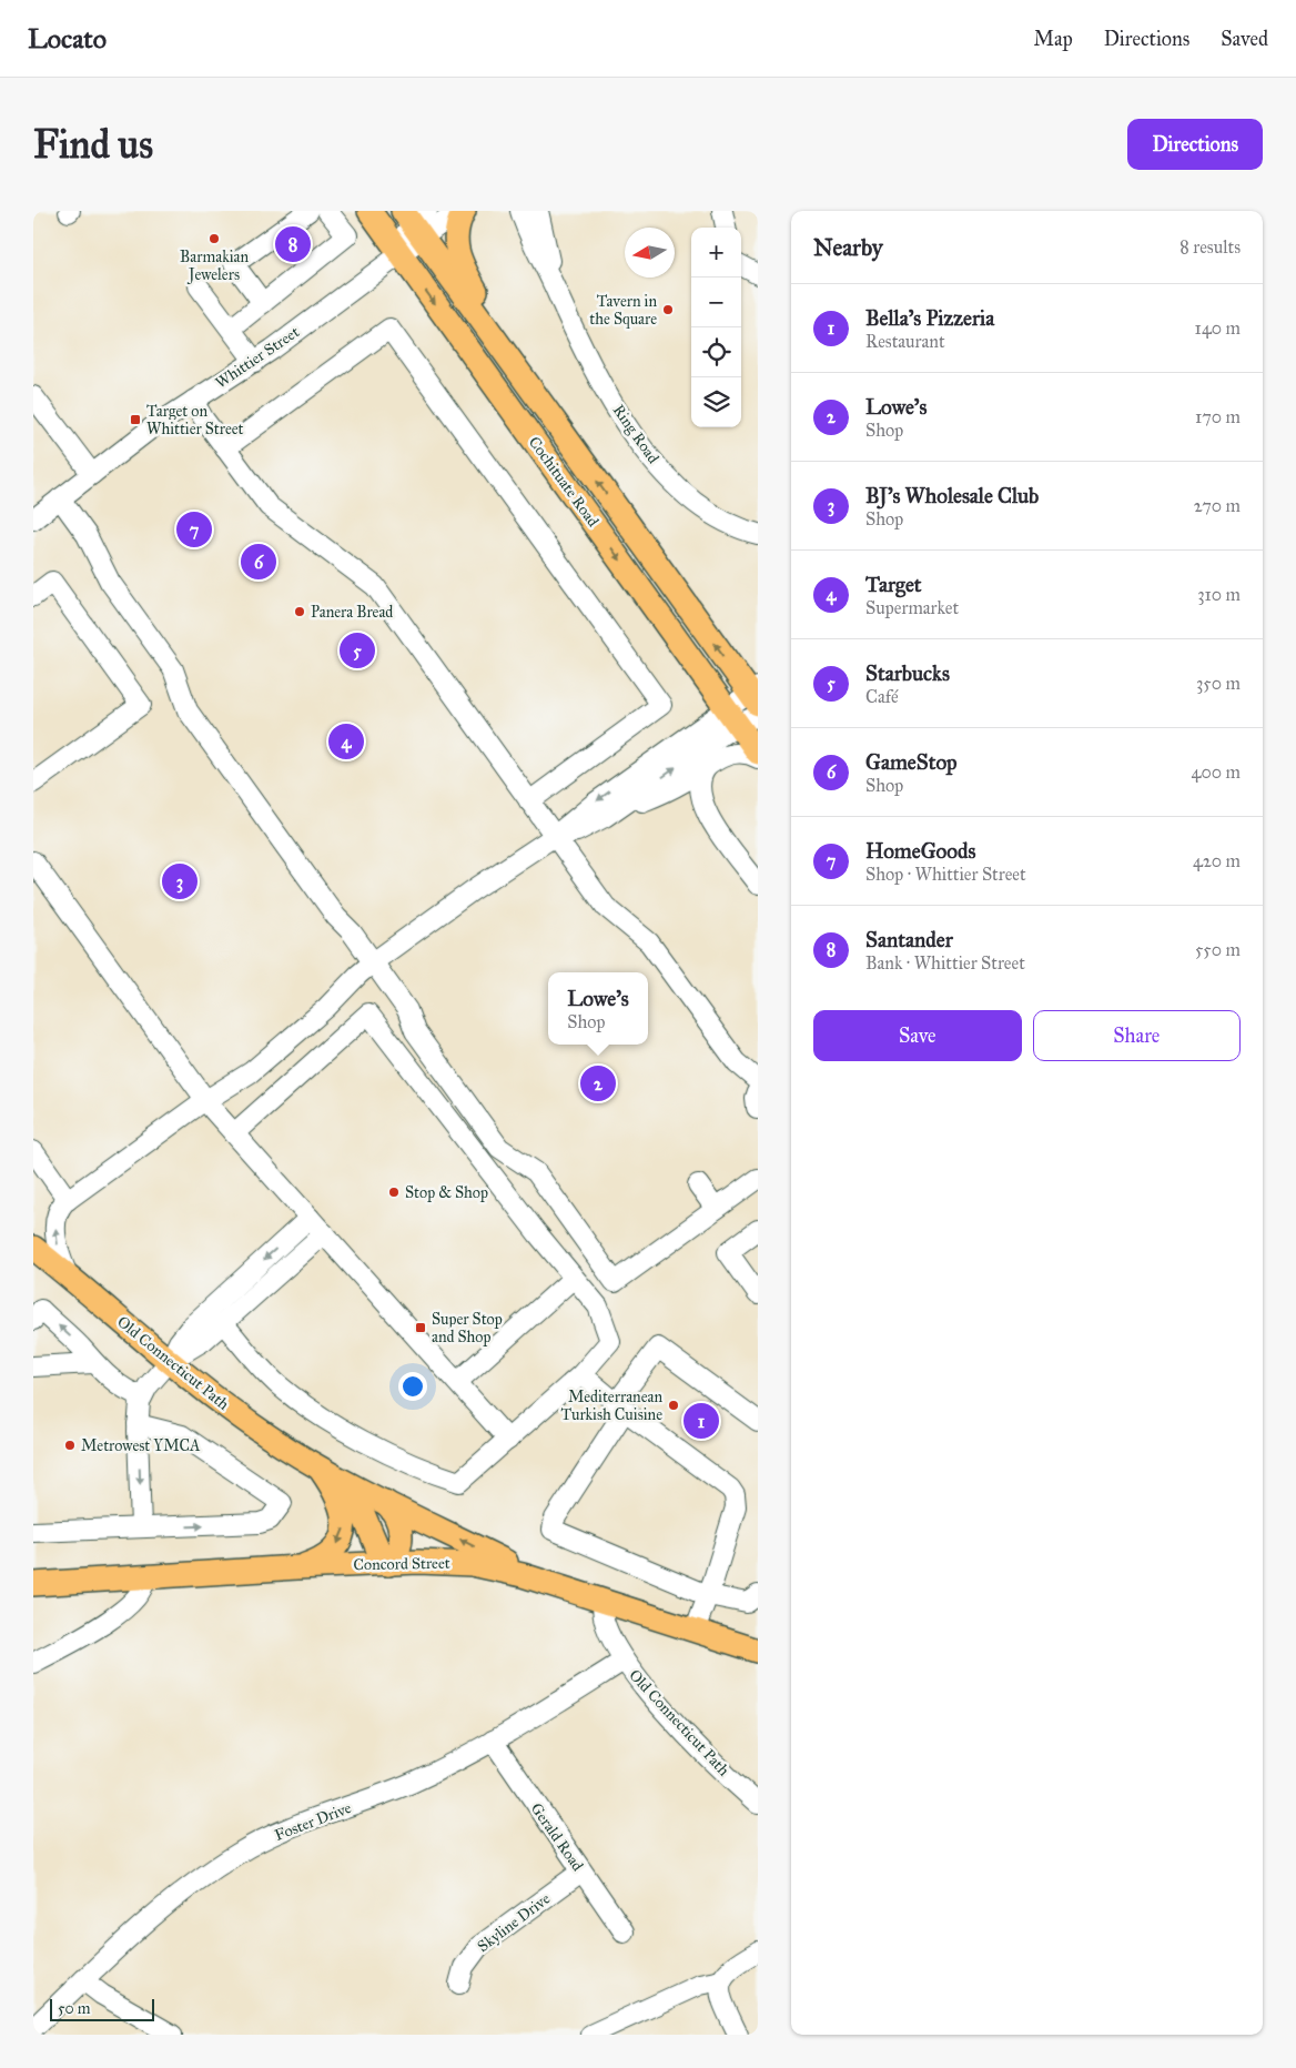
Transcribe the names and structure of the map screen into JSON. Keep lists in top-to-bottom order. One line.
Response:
{"streets":{"main road":["Cochituate Road","Old Connecticut Path","Concord Street"],"street":["Whittier Street","Ring Road","Foster Drive","Gerald Road","Skyline Drive"]},"crossings":[["Whittier Street","Cochituate Road"],["Old Connecticut Path","Concord Street"],["Old Connecticut Path","Foster Drive"],["Foster Drive","Gerald Road"],["Gerald Road","Skyline Drive"]],"places":{"other":["Barmakian Jewelers","Tavern in the Square","Panera Bread","Stop & Shop","Mediterranean Turkish Cuisine","Metrowest YMCA"],"transit":["Target on Whittier Street","Super Stop and Shop"]},"scale_bar":"50 m","north":"left","page":{"header":"Locato","nav":["Map","Directions","Saved"],"buttons":["Directions",["Save","Share"]],"title":"Find us","heading":["Nearby","8 results"],"pins":["8","7","6","5","4","3","2","1"],"map_buttons":["+","−"],"list":[{"mark":"1","name":"Bella's Pizzeria","note":"Restaurant","value":"140 m"},{"mark":"2","name":"Lowe's","note":"Shop","value":"170 m"},{"mark":"3","name":"BJ's Wholesale Club","note":"Shop","value":"270 m"},{"mark":"4","name":"Target","note":"Supermarket","value":"310 m"},{"mark":"5","name":"Starbucks","note":"Café","value":"350 m"},{"mark":"6","name":"GameStop","note":"Shop","value":"400 m"},{"mark":"7","name":"HomeGoods","note":"Shop · Whittier Street","value":"420 m"},{"mark":"8","name":"Santander","note":"Bank · Whittier Street","value":"550 m"}],"popup":["Lowe's","Shop"],"scale":"50 m"}}
